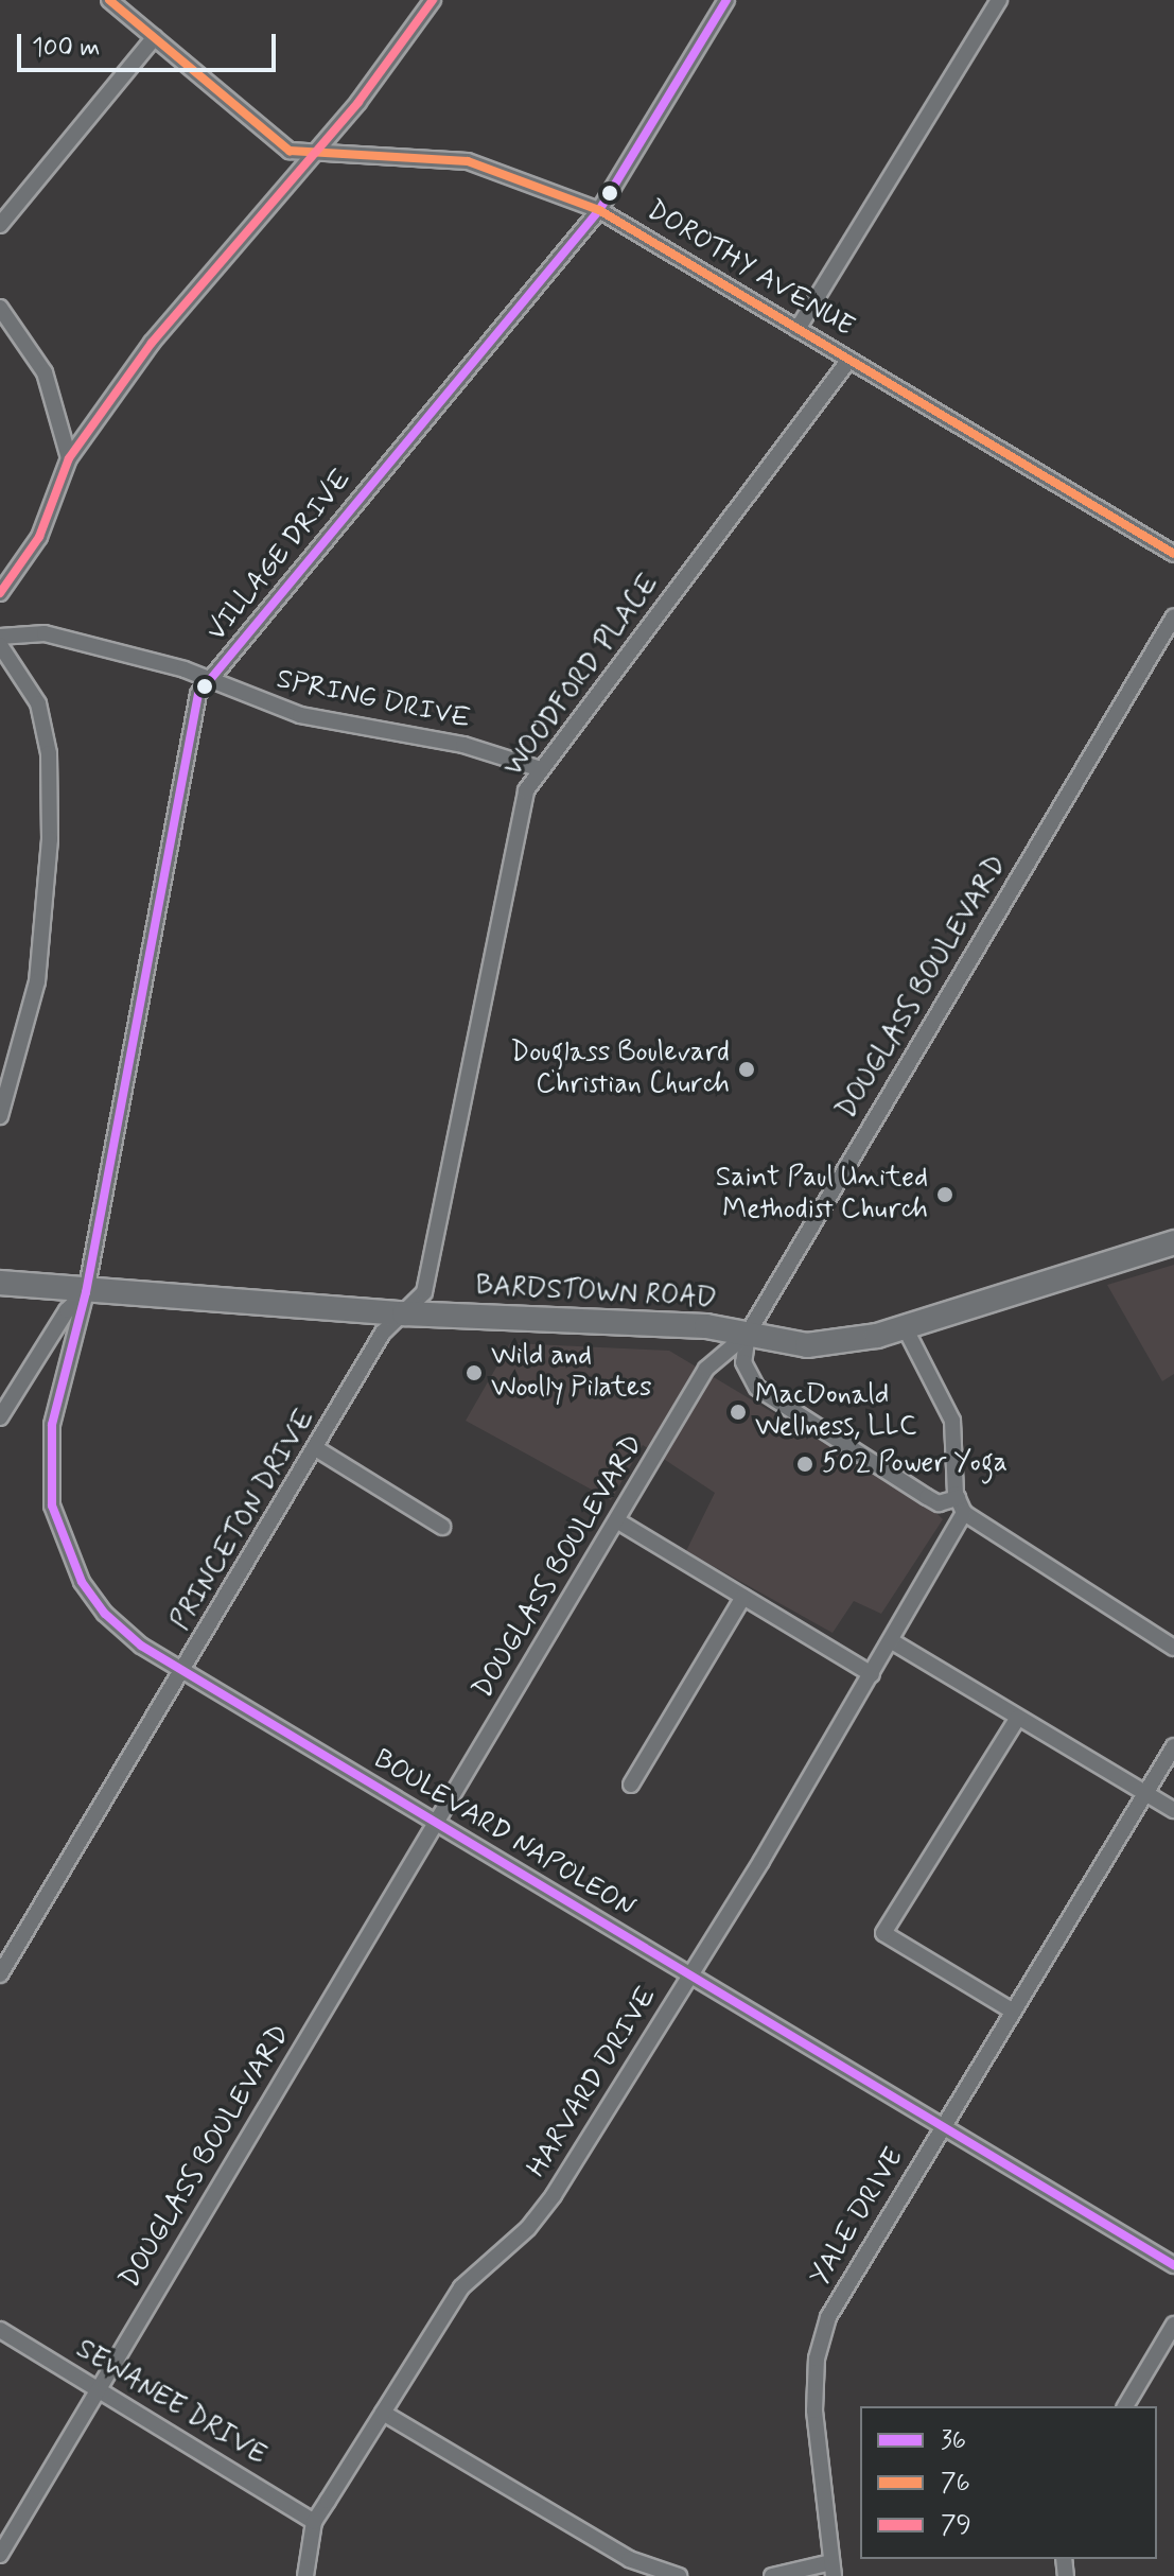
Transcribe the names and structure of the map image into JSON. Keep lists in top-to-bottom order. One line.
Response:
{"streets":{"main road":["BARDSTOWN ROAD"],"street":["DOROTHY AVENUE","VILLAGE DRIVE","WOODFORD PLACE","SPRING DRIVE","DOUGLASS BOULEVARD","PRINCETON DRIVE","BOULEVARD NAPOLEON","HARVARD DRIVE","YALE DRIVE","SEWANEE DRIVE"]},"crossings":[["DOROTHY AVENUE","VILLAGE DRIVE"],["DOROTHY AVENUE","WOODFORD PLACE"],["VILLAGE DRIVE","SPRING DRIVE"],["VILLAGE DRIVE","BARDSTOWN ROAD"],["VILLAGE DRIVE","BOULEVARD NAPOLEON"],["WOODFORD PLACE","SPRING DRIVE"],["WOODFORD PLACE","BARDSTOWN ROAD"],["WOODFORD PLACE","PRINCETON DRIVE"],["DOUGLASS BOULEVARD","BARDSTOWN ROAD"],["DOUGLASS BOULEVARD","BOULEVARD NAPOLEON"],["DOUGLASS BOULEVARD","SEWANEE DRIVE"],["BARDSTOWN ROAD","PRINCETON DRIVE"],["BARDSTOWN ROAD","BOULEVARD NAPOLEON"],["PRINCETON DRIVE","BOULEVARD NAPOLEON"],["BOULEVARD NAPOLEON","HARVARD DRIVE"],["BOULEVARD NAPOLEON","YALE DRIVE"],["HARVARD DRIVE","SEWANEE DRIVE"]],"places":["Douglass Boulevard Christian Church","Saint Paul United Methodist Church","Wild and Woolly Pilates","MacDonald Wellness, LLC","502 Power Yoga"],"lines":["transit line 36","transit line 76","transit line 79"],"legend":["36","76","79"],"scale_bar":"100 m"}
